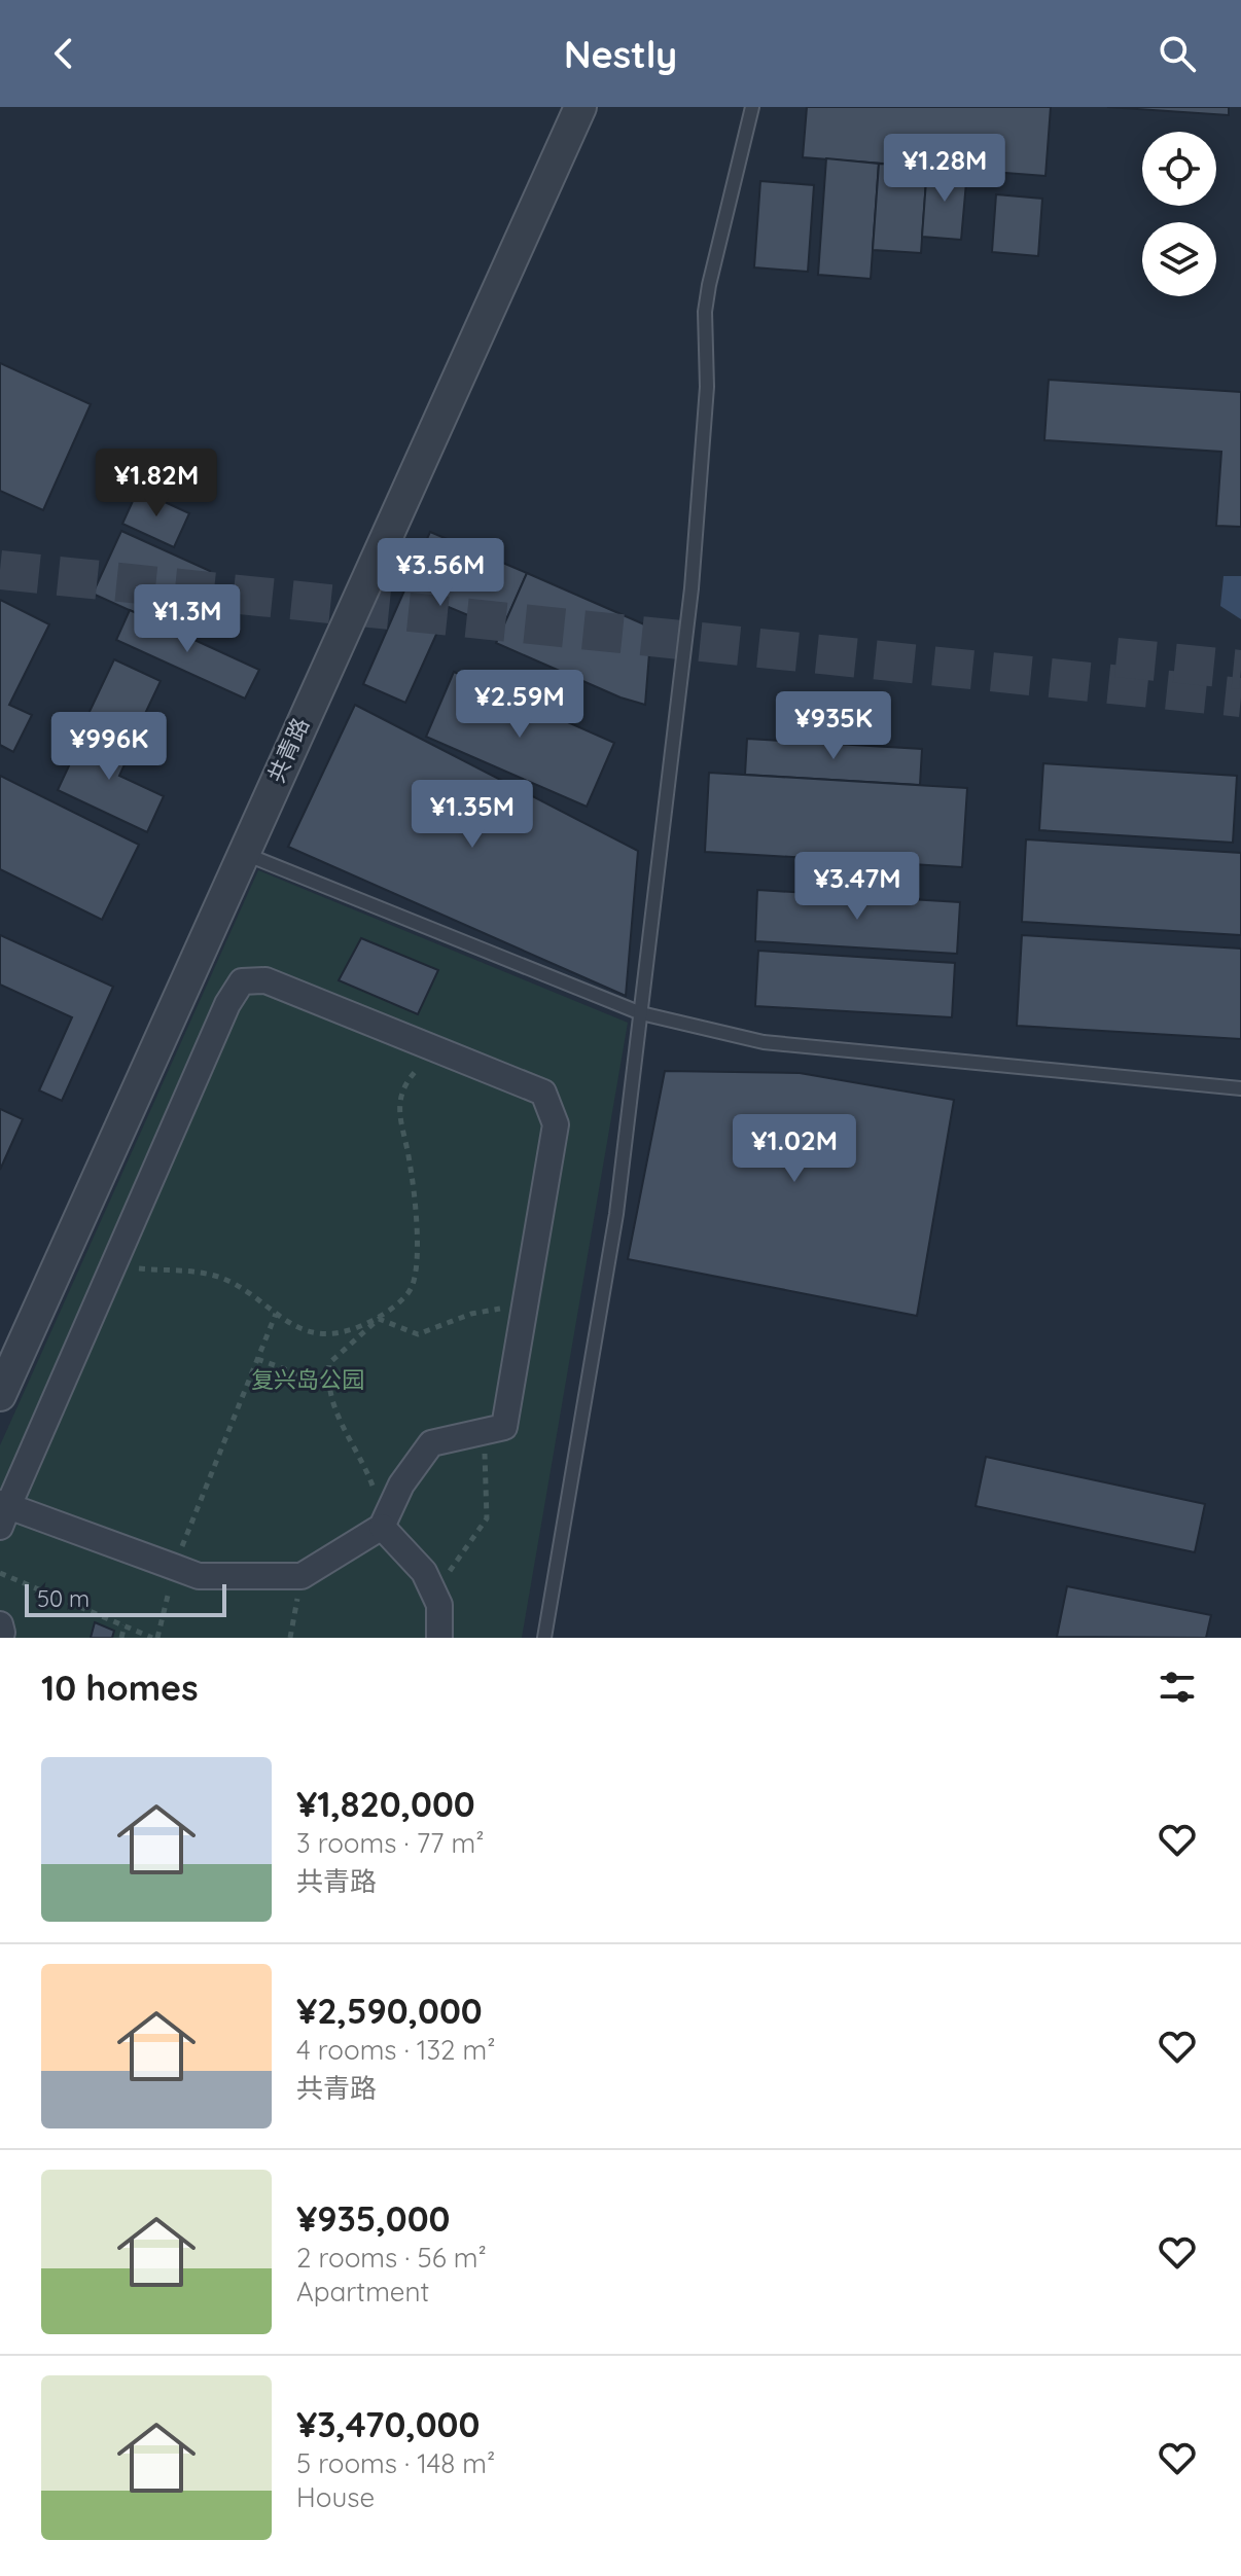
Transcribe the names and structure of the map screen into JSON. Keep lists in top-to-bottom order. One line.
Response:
{"streets":{"street":["共青路"]},"parks":["复兴岛公园"],"scale_bar":"50 m","page":{"header":"Nestly","price":["¥1.28M","¥1.82M","¥3.56M","¥1.3M","¥2.59M","¥935K","¥996K","¥1.35M","¥3.47M","¥1.02M"],"scale":"50 m","heading":"10 homes","list":[{"name":"¥1,820,000","note":"3 rooms · 77 m² · 共青路"},{"name":"¥2,590,000","note":"4 rooms · 132 m² · 共青路"},{"name":"¥935,000","note":"2 rooms · 56 m² · Apartment"},{"name":"¥3,470,000","note":"5 rooms · 148 m² · House"}]}}
